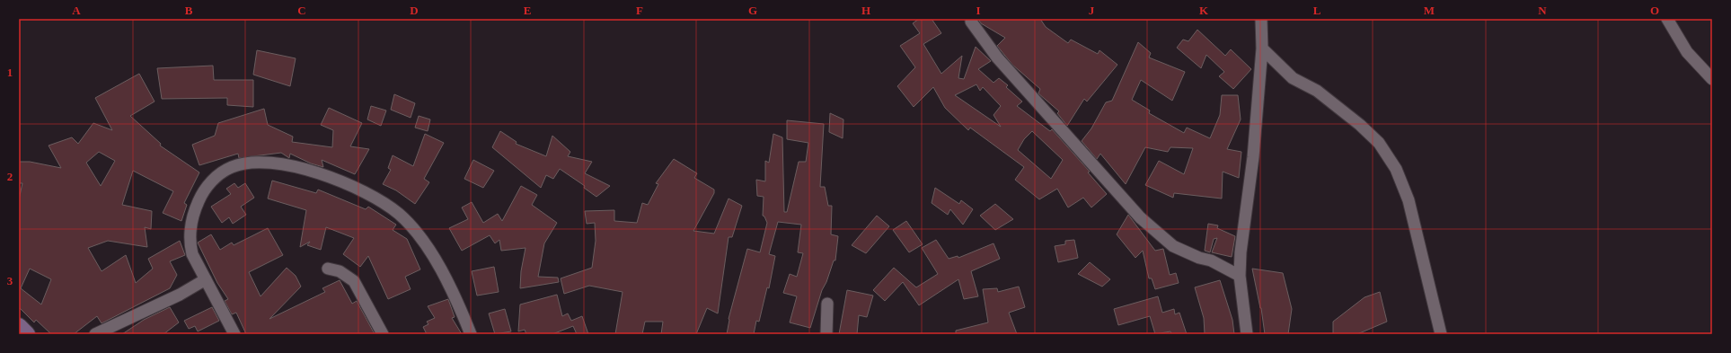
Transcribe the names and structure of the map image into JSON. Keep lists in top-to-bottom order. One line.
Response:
{"grid":{"columns":["A","B","C","D","E","F","G","H","I","J","K","L","M","N","O"],"rows":["1","2","3"]}}
